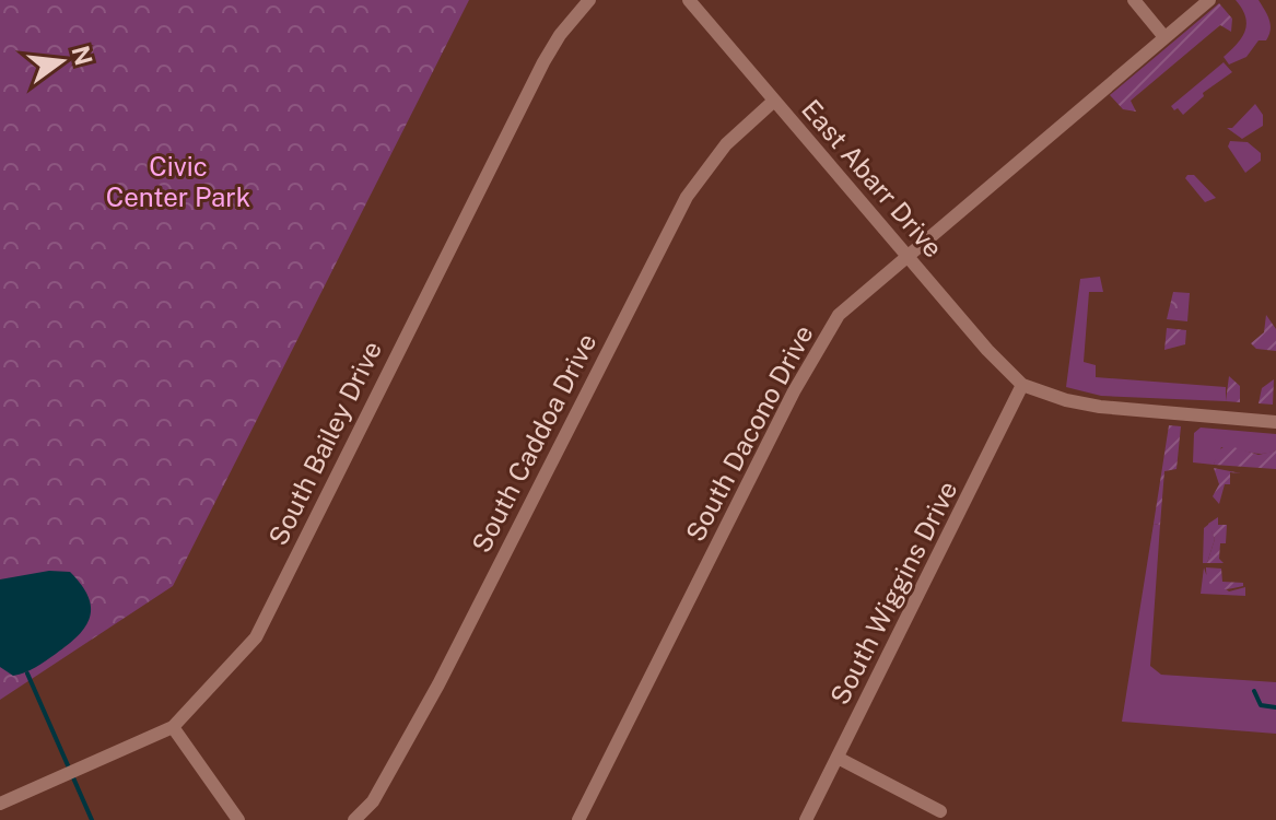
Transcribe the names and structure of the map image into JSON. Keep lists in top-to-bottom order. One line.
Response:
{"streets":{"street":["East Abarr Drive","South Dacono Drive","South Bailey Drive","South Caddoa Drive","South Wiggins Drive"]},"crossings":[["East Abarr Drive","South Dacono Drive"],["East Abarr Drive","South Caddoa Drive"],["East Abarr Drive","South Wiggins Drive"]],"parks":["Civic Center Park"],"north":"right"}
